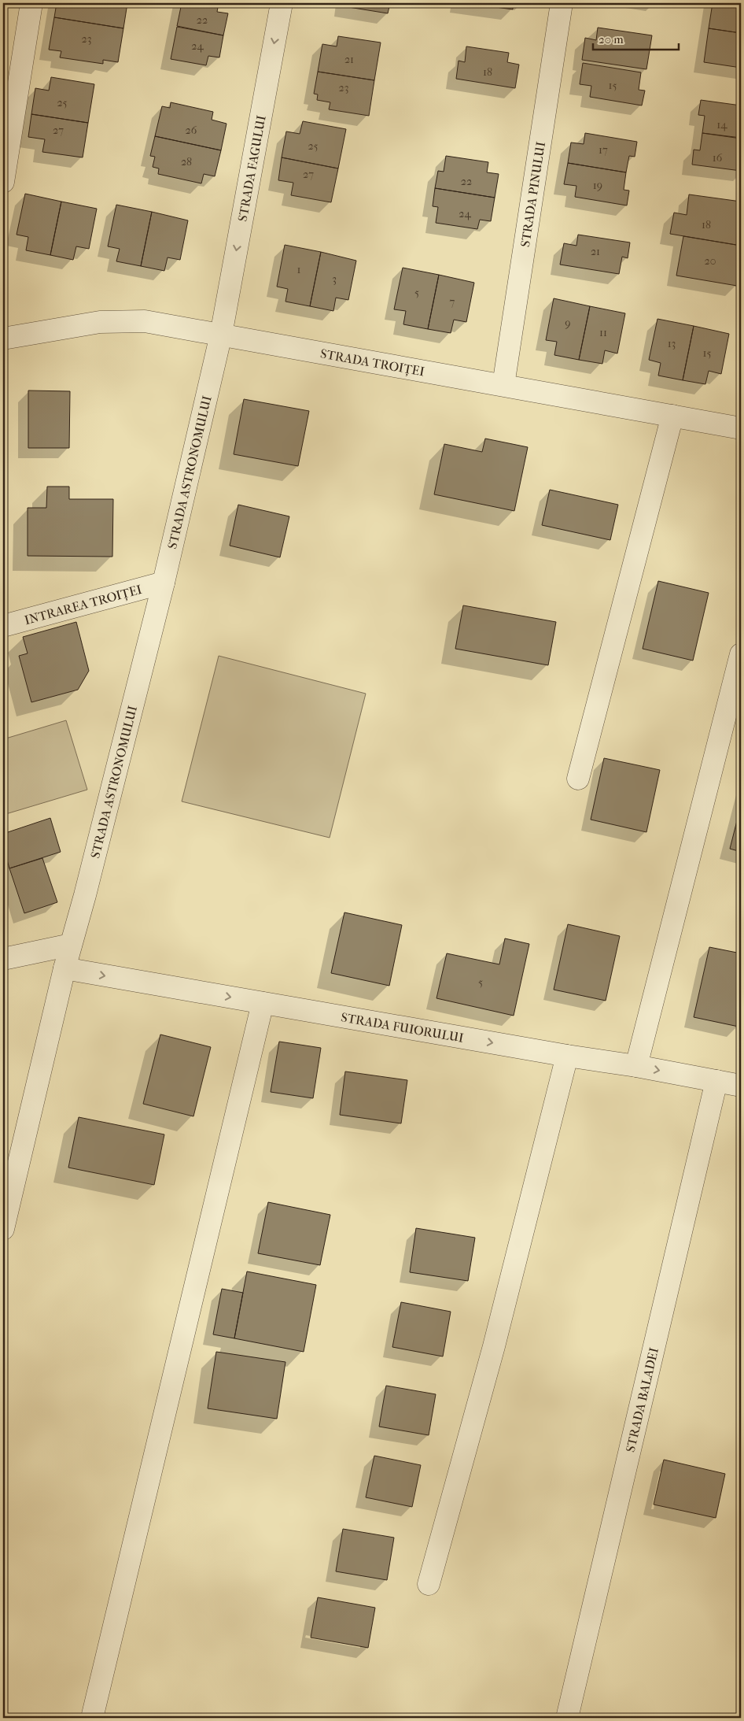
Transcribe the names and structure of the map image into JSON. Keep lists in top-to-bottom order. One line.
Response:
{"streets":{"street":["STRADA FAGULUI","STRADA PINULUI","STRADA TROIȚEI","STRADA ASTRONOMULUI","INTRAREA TROIȚEI","STRADA FUIORULUI","STRADA BALADEI"]},"crossings":[["STRADA FAGULUI","STRADA TROIȚEI"],["STRADA FAGULUI","STRADA ASTRONOMULUI"],["STRADA PINULUI","STRADA TROIȚEI"],["STRADA TROIȚEI","STRADA ASTRONOMULUI"],["STRADA ASTRONOMULUI","INTRAREA TROIȚEI"],["STRADA ASTRONOMULUI","STRADA FUIORULUI"],["STRADA FUIORULUI","STRADA BALADEI"]],"one_way":["STRADA FAGULUI","STRADA FUIORULUI"],"house_numbers":["22","23","24","21","18","15","23","25","14","27","26","25","17","16","28","27","22","19","24","18","21","20","1","3","5","7","9","11","13","15","5"],"scale_bar":"20 m"}
